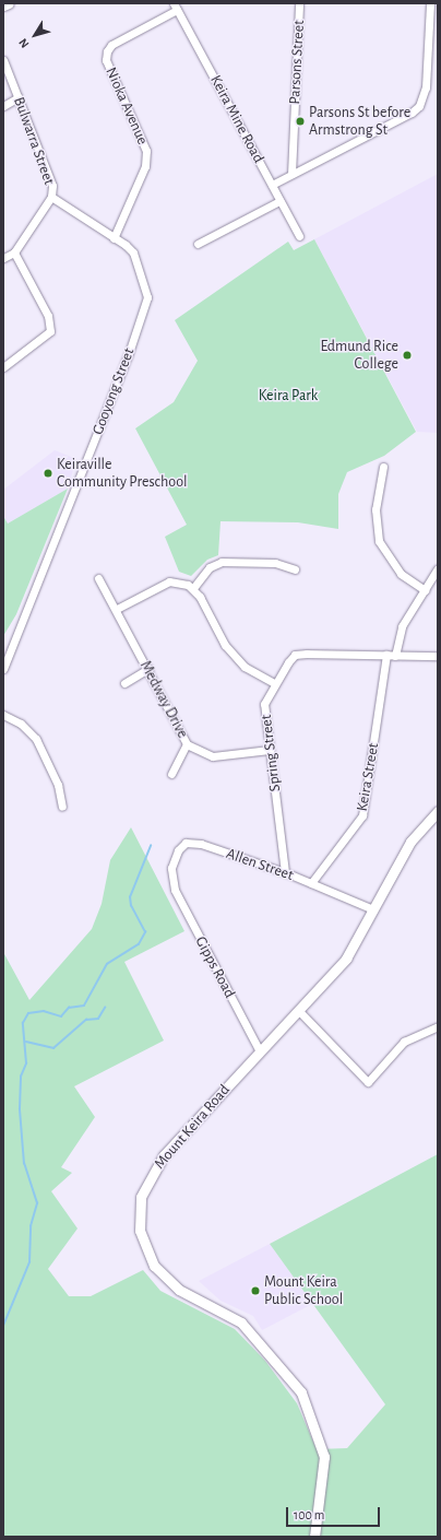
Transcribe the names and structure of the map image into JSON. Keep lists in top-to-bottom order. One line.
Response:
{"streets":{"main road":["Mount Keira Road"],"street":["Parsons Street","Nioka Avenue","Keira Mine Road","Bulwarra Street","Gooyong Street","Medway Drive","Spring Street","Keira Street","Allen Street","Gipps Road"]},"crossings":[["Nioka Avenue","Keira Mine Road"],["Nioka Avenue","Gooyong Street"],["Bulwarra Street","Gooyong Street"],["Medway Drive","Spring Street"],["Spring Street","Keira Street"],["Spring Street","Allen Street"],["Keira Street","Allen Street"],["Allen Street","Gipps Road"],["Allen Street","Mount Keira Road"],["Gipps Road","Mount Keira Road"]],"parks":["Keira Park"],"places":["Parsons St before Armstrong St","Edmund Rice College","Keiraville Community Preschool","Mount Keira Public School"],"scale_bar":"100 m","north":"bottom left"}
